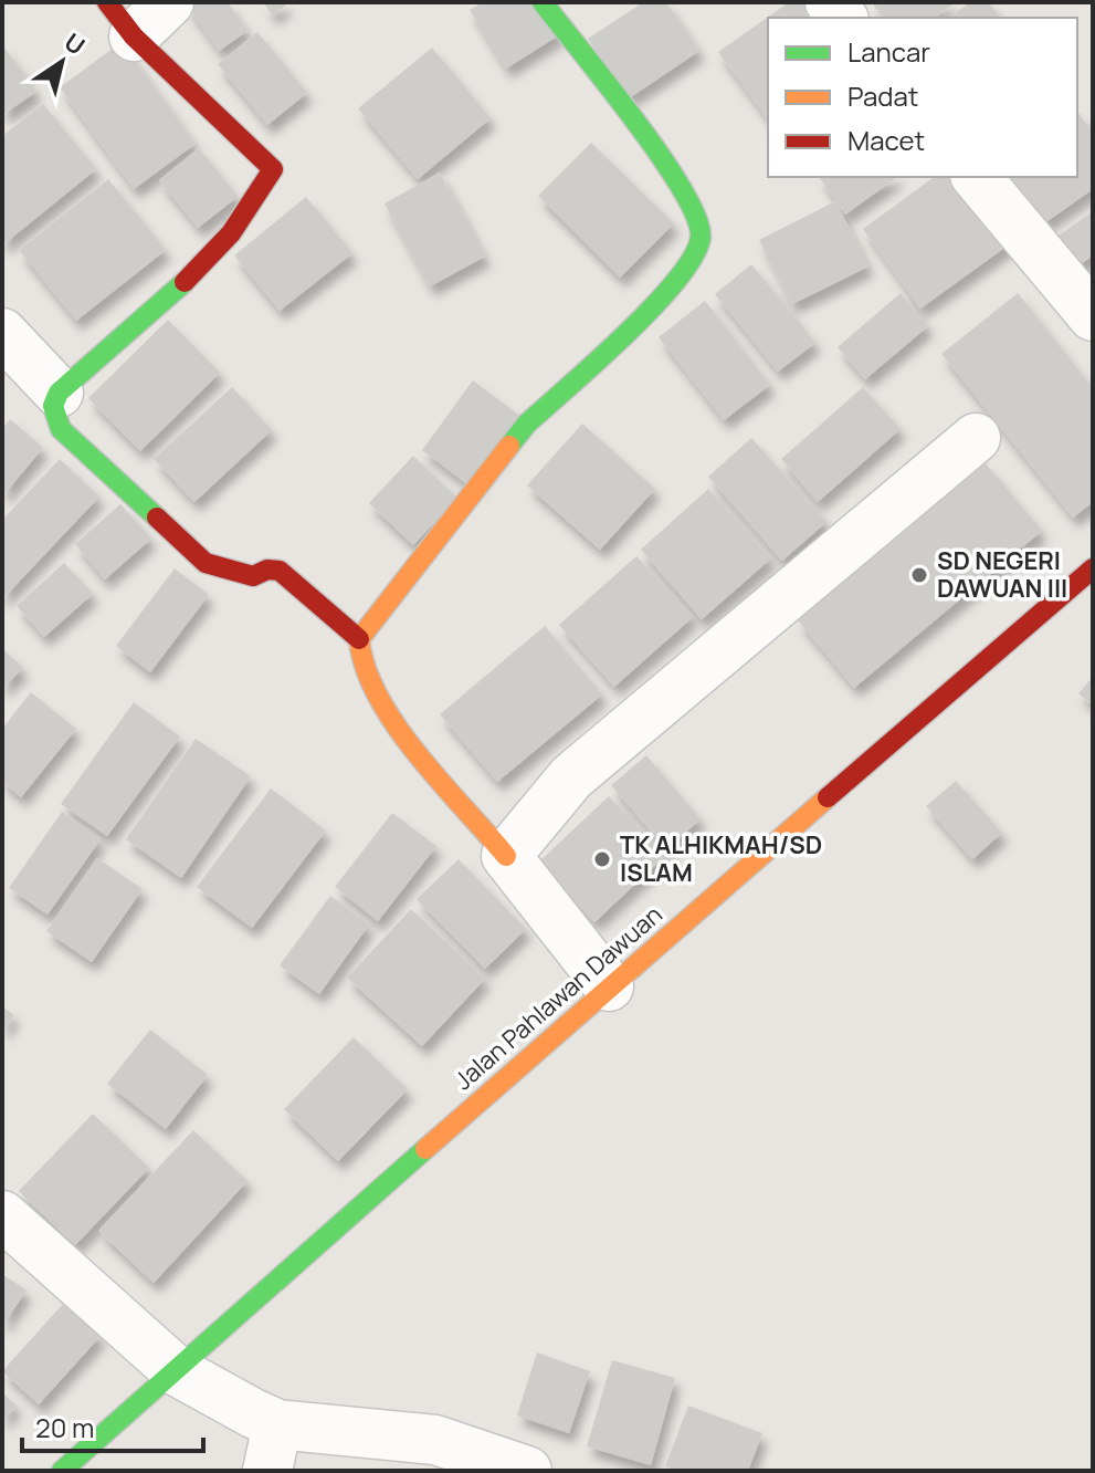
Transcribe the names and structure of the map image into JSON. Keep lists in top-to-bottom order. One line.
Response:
{"streets":{"street":["Jalan Pahlawan Dawuan"]},"places":["SD NEGERI DAWUAN III","TK ALHIKMAH/SD ISLAM"],"legend":["Lancar","Padat","Macet"],"scale_bar":"20 m","north":"top right"}
